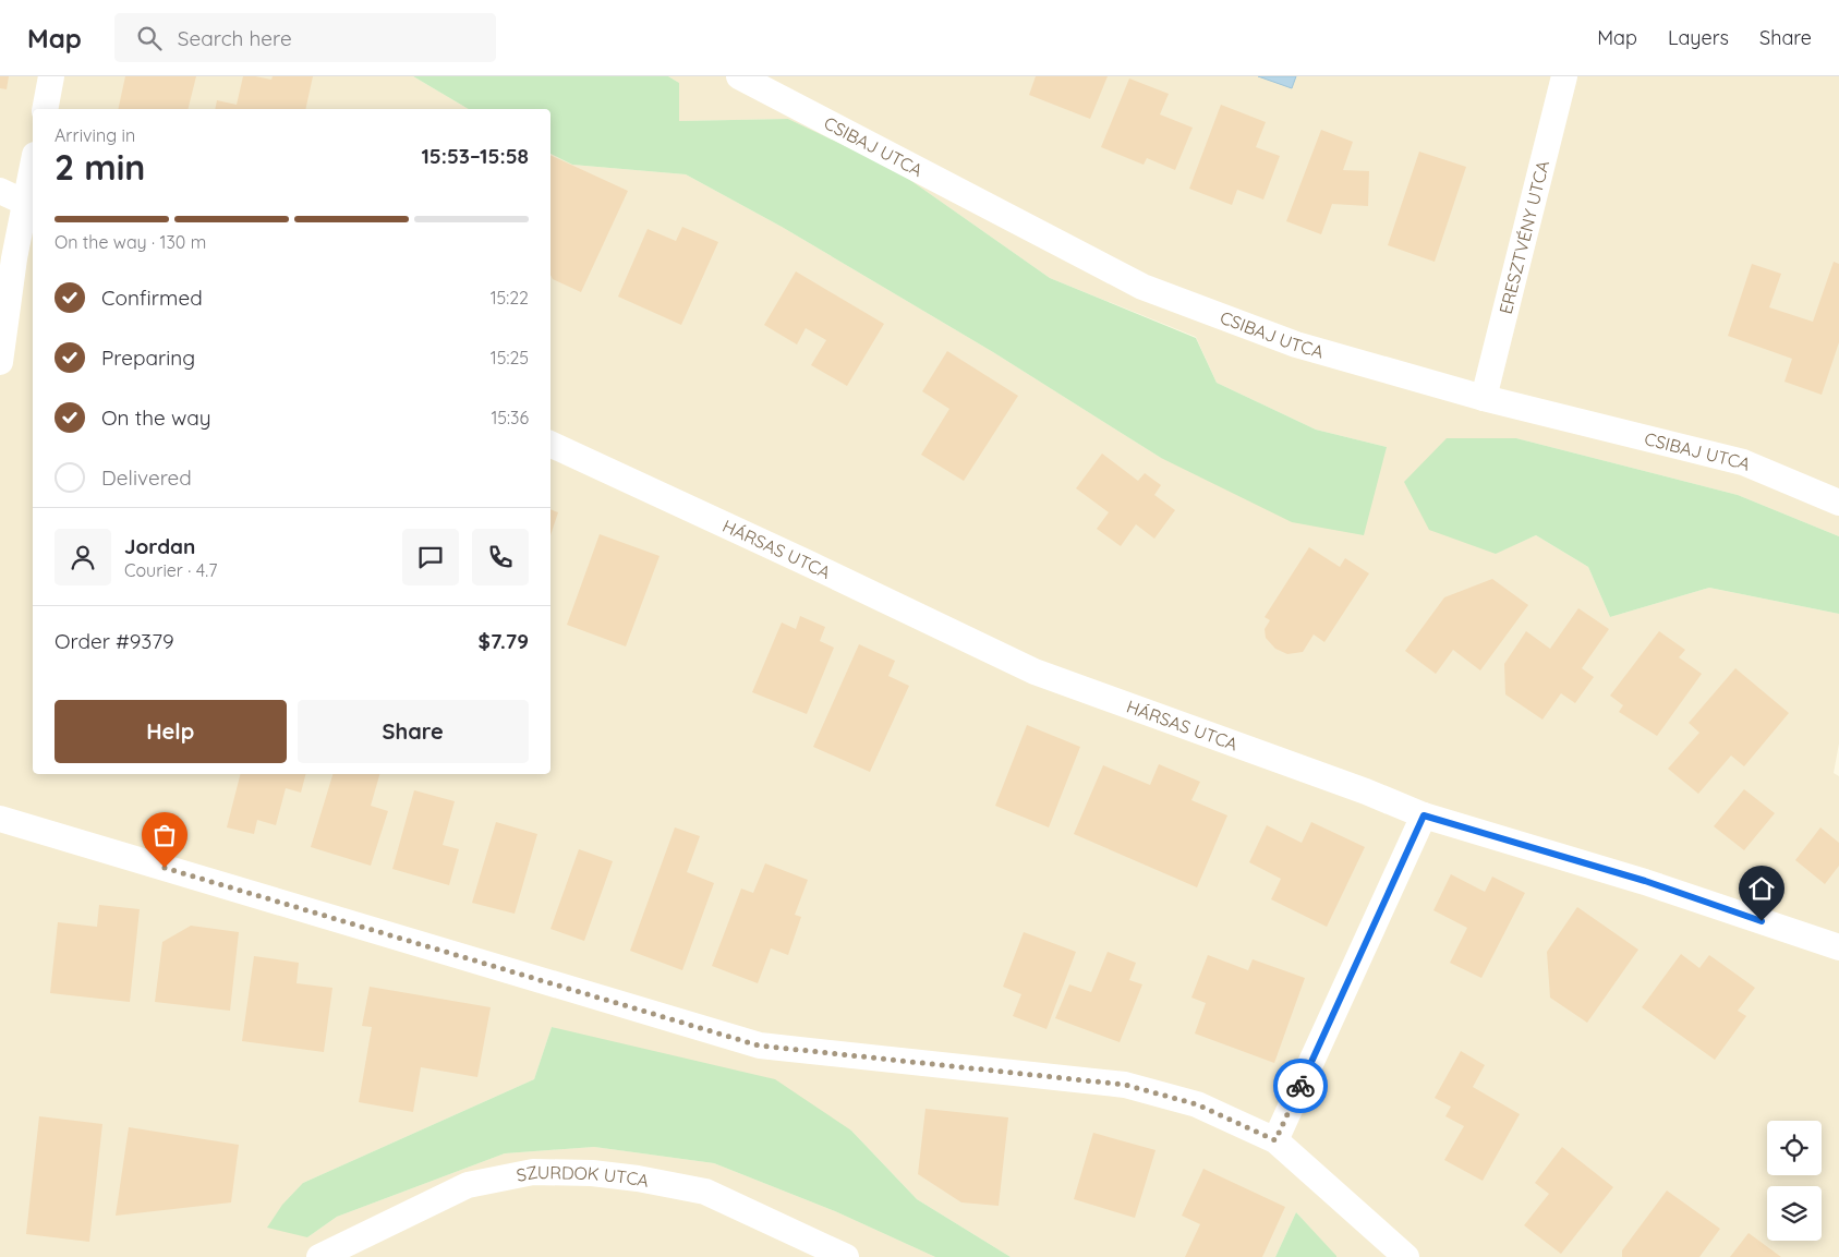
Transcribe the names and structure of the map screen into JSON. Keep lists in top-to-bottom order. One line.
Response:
{"streets":{"street":["CSIBAJ UTCA","ERESZTVÉNY UTCA","HÁRSAS UTCA","SZURDOK UTCA"]},"crossings":[["CSIBAJ UTCA","ERESZTVÉNY UTCA"]],"page":{"header":"Map","search":"Search here","nav":["Map","Layers","Share"],"heading":["2 min","Arriving in","15:53–15:58"],"panel":["Jordan","Courier · 4.7","Order #9379","$7.79"],"bar":"On the way · 130 m","list":[["Confirmed","15:22"],["Preparing","15:25"],["On the way","15:36"],"Delivered"],"buttons":["Help","Share"]}}
